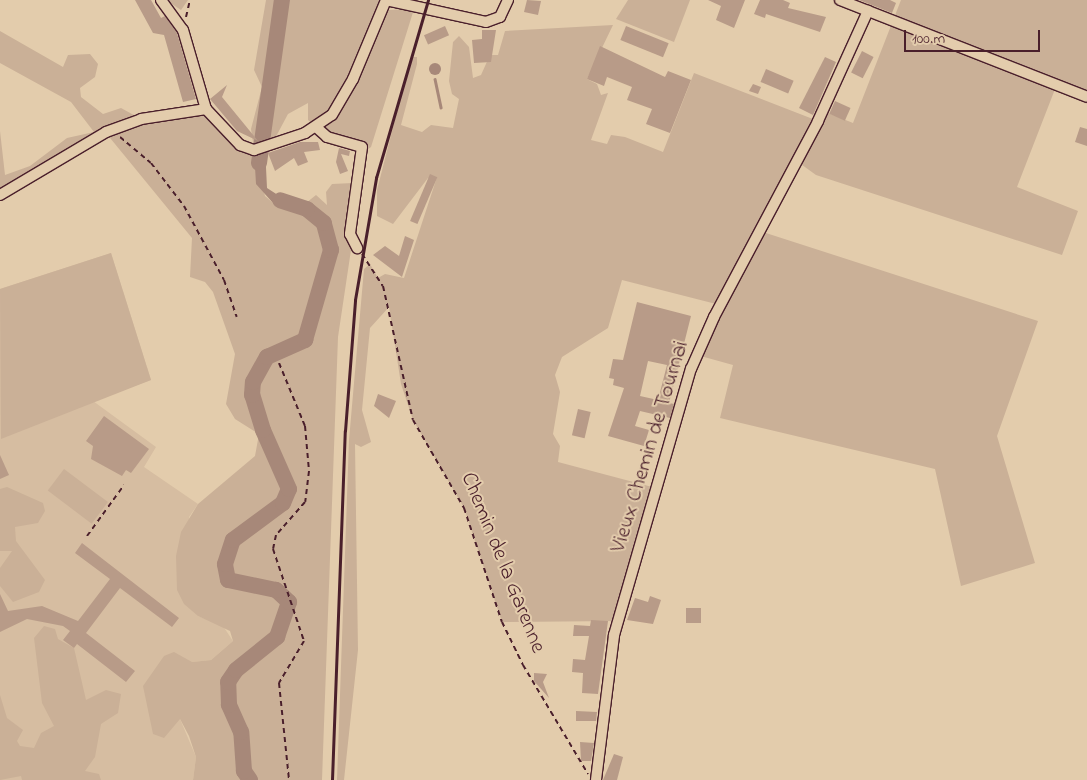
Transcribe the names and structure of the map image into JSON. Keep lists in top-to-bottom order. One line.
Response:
{"streets":{"street":["Vieux Chemin de Tournai"],"path":["Chemin de la Garenne"]},"crossings":[["Vieux Chemin de Tournai","Chemin de la Garenne"]],"scale_bar":"100 m"}
